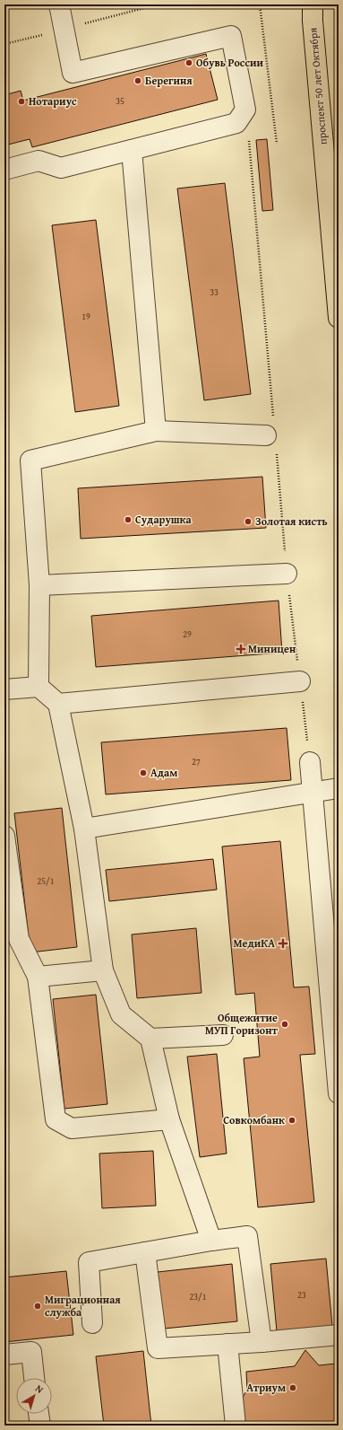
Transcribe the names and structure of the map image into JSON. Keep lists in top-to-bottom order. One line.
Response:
{"streets":{"main road":["проспект 50 лет Октября"]},"places":{"other":["Обувь России","Берегиня","Нотариус","Сударушка","Золотая кисть","Адам","Общежитие МУП Горизонт","Совкомбанк","Миграционная служба","Атриум"],"health":["Миницен","МедиКА"]},"house_numbers":["35","33","19","29","27","25/1","23","23/1"],"north":"top right"}
